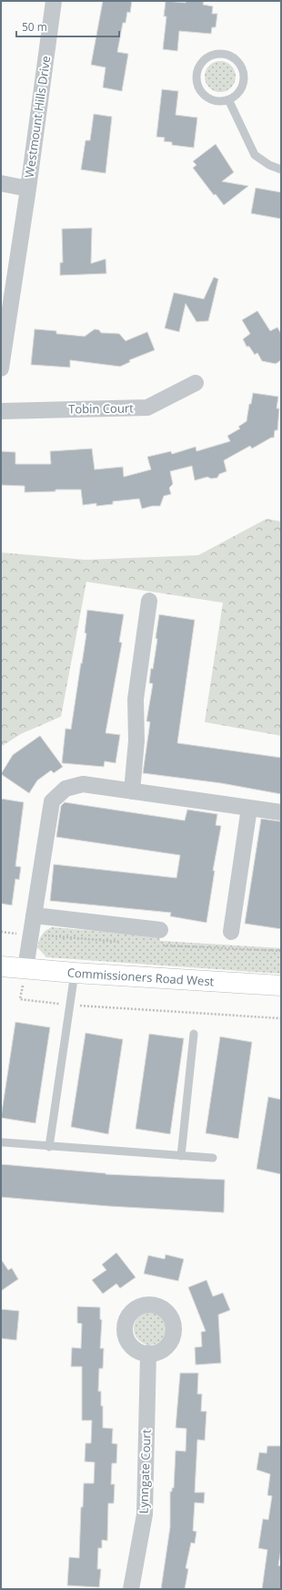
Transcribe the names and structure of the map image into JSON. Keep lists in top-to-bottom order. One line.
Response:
{"streets":{"main road":["Commissioners Road West"],"street":["Westmount Hills Drive","Tobin Court","Lynngate Court"]},"scale_bar":"50 m"}
